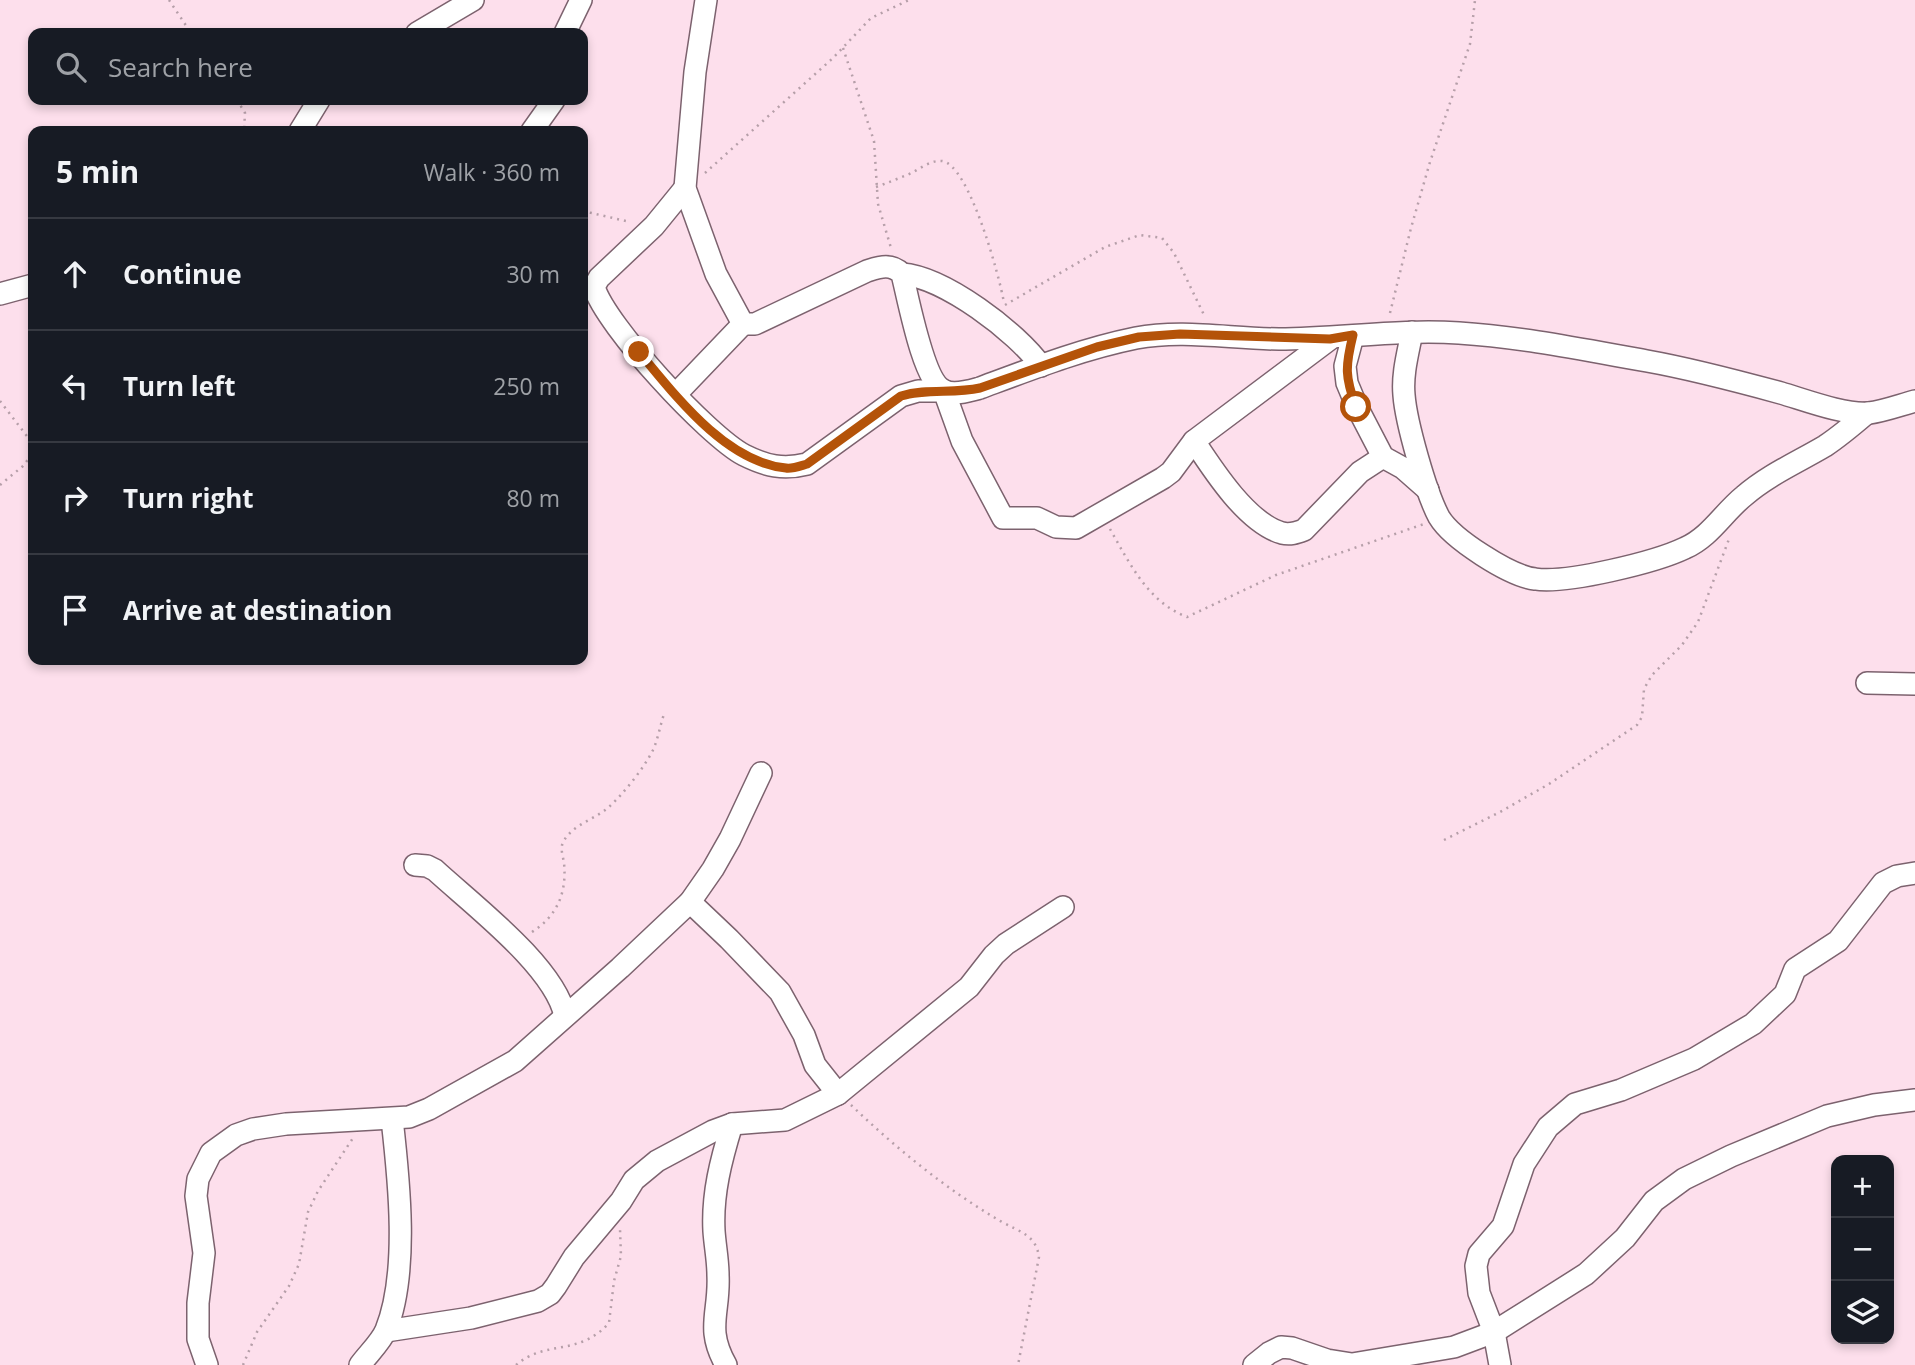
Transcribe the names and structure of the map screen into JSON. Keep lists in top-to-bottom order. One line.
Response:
{"page":{"search":"Search here","heading":["5 min","Walk · 360 m"],"list":[["Continue","30 m"],["Turn left","250 m"],["Turn right","80 m"],"Arrive at destination"],"map_buttons":["+","−"]}}
